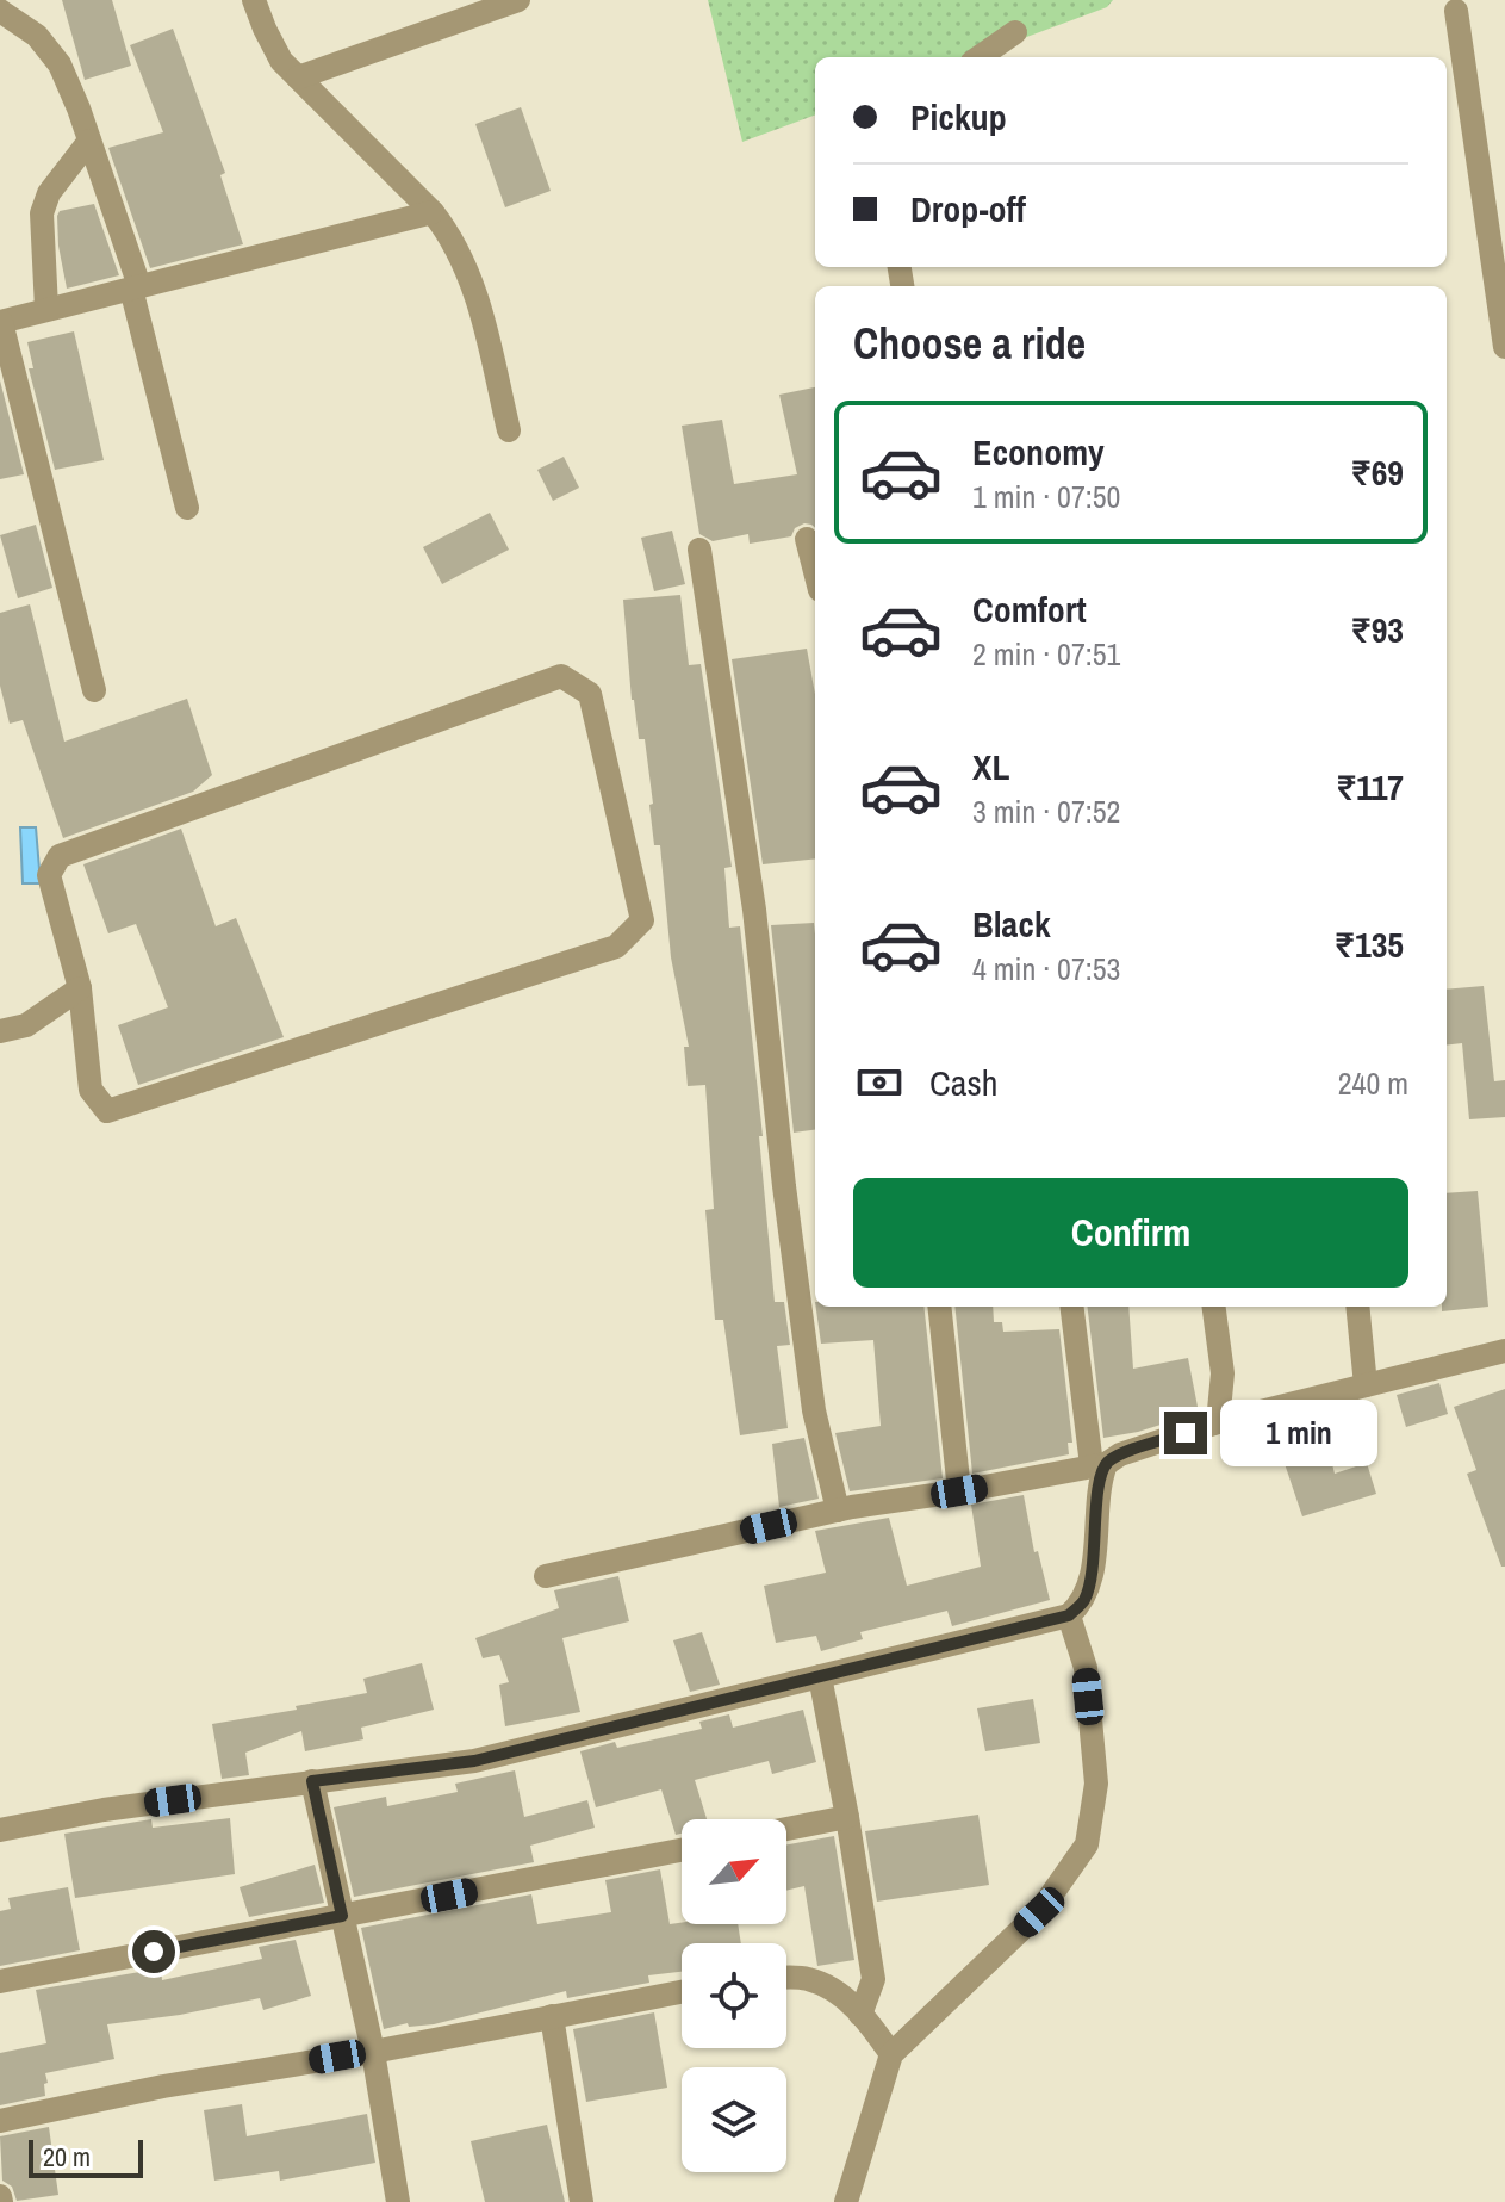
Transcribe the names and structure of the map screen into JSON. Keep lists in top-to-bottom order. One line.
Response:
{"scale_bar":"20 m","north":"top right","page":{"banner":["Pickup","Drop-off"],"heading":"Choose a ride","list":[{"name":"Economy","note":"1 min · 07:50","value":"₹69"},{"name":"Comfort","note":"2 min · 07:51","value":"₹93"},{"name":"XL","note":"3 min · 07:52","value":"₹117"},{"name":"Black","note":"4 min · 07:53","value":"₹135"}],"pay":["Cash","240 m"],"buttons":"Confirm","bubble":"1 min","scale":"20 m"}}
